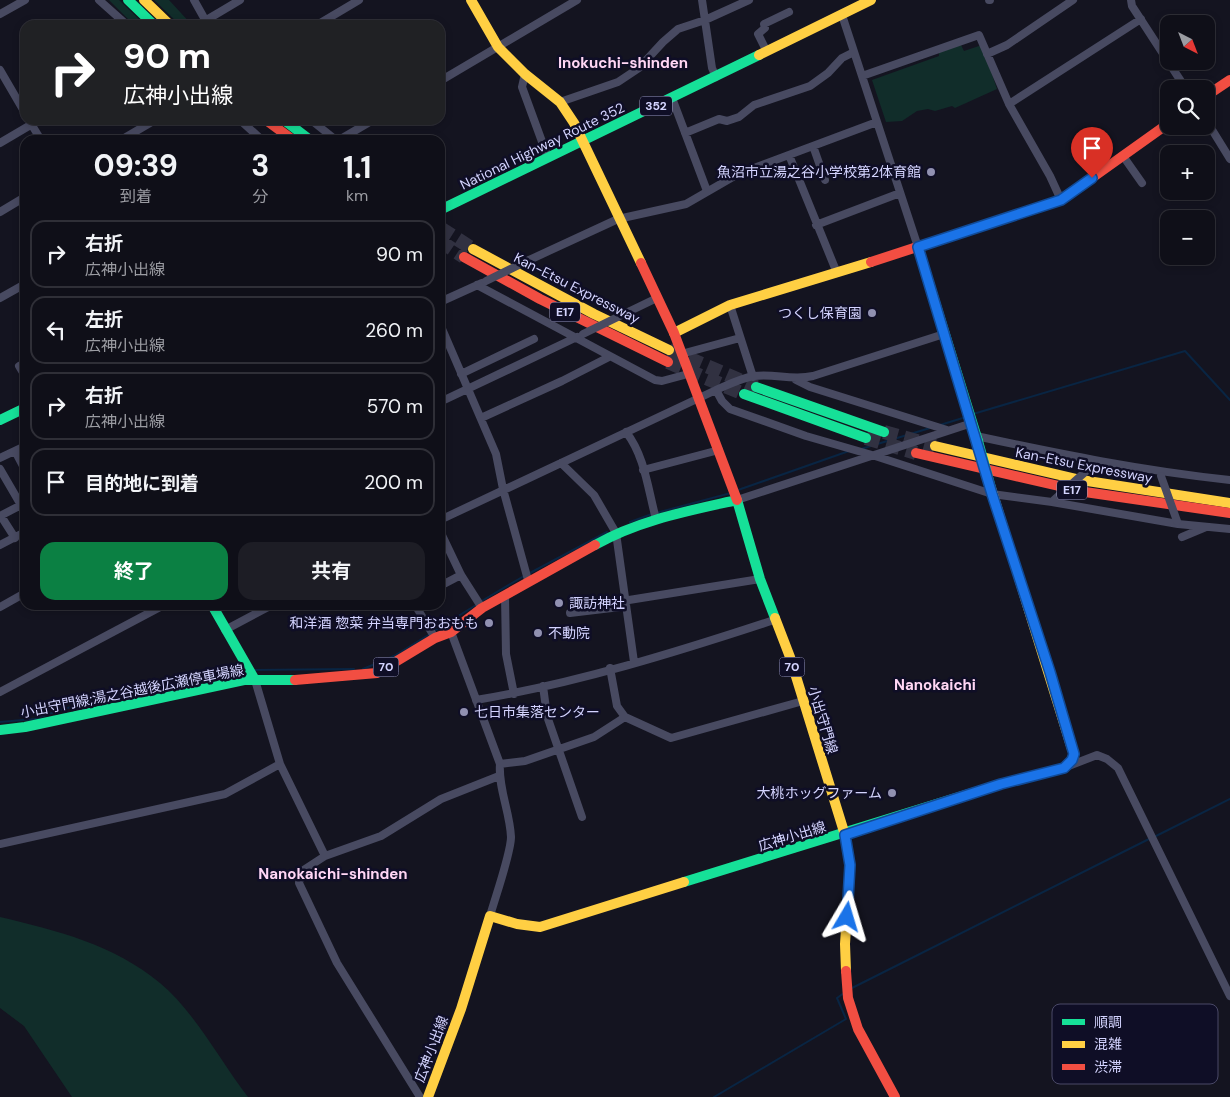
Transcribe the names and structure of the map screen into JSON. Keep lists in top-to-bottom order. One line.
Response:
{"streets":{"main road":["352","National Highway Route 352","Kan-Etsu Expressway","E17","70","小出守門線;湯之谷越後広瀬停車場線","小出守門線","広神小出線"]},"crossings":[["National Highway Route 352","小出守門線"],["70","小出守門線"],["70","広神小出線"],["小出守門線;湯之谷越後広瀬停車場線","小出守門線"],["小出守門線","広神小出線"]],"districts":["Inokuchi-shinden","Nanokaichi","Nanokaichi-shinden"],"places":["魚沼市立湯之谷小学校第2体育館","つくし保育園","諏訪神社","和洋酒 惣菜 弁当専門おおもも","不動院","七日市集落センター","大桃ホッグファーム"],"legend":["順調","混雑","渋滞"],"north":"bottom right","page":{"map_buttons":["+","−"],"turn":["90 m","広神小出線"],"eta":["09:39","到着","3","分","1.1","km"],"list":[{"name":"右折","note":"広神小出線","value":"90 m"},{"name":"左折","note":"広神小出線","value":"260 m"},{"name":"右折","note":"広神小出線","value":"570 m"},{"name":"目的地に到着","value":"200 m"}],"buttons":["終了","共有"]}}
